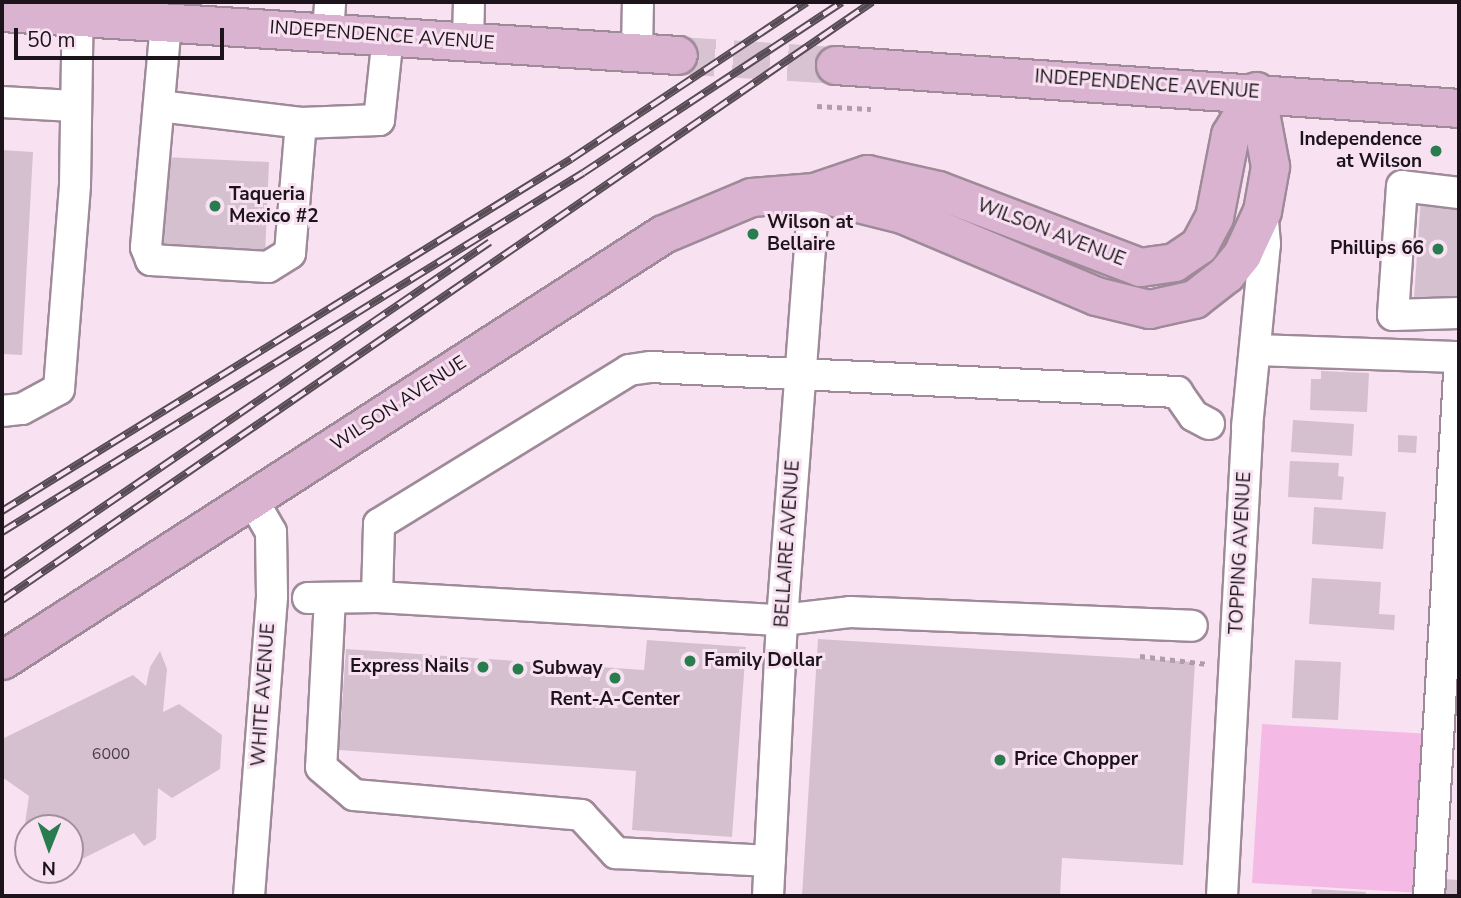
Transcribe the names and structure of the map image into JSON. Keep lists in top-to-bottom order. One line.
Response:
{"streets":{"main road":["INDEPENDENCE AVENUE","WILSON AVENUE"],"street":["BELLAIRE AVENUE","TOPPING AVENUE","WHITE AVENUE"]},"crossings":[["INDEPENDENCE AVENUE","WILSON AVENUE"],["WILSON AVENUE","BELLAIRE AVENUE"],["WILSON AVENUE","TOPPING AVENUE"],["WILSON AVENUE","WHITE AVENUE"]],"places":["Independence at Wilson","Taqueria Mexico #2","Wilson at Bellaire","Phillips 66","Family Dollar","Express Nails","Subway","Rent-A-Center","Price Chopper"],"house_numbers":["6000"],"scale_bar":"50 m","north":"bottom"}
